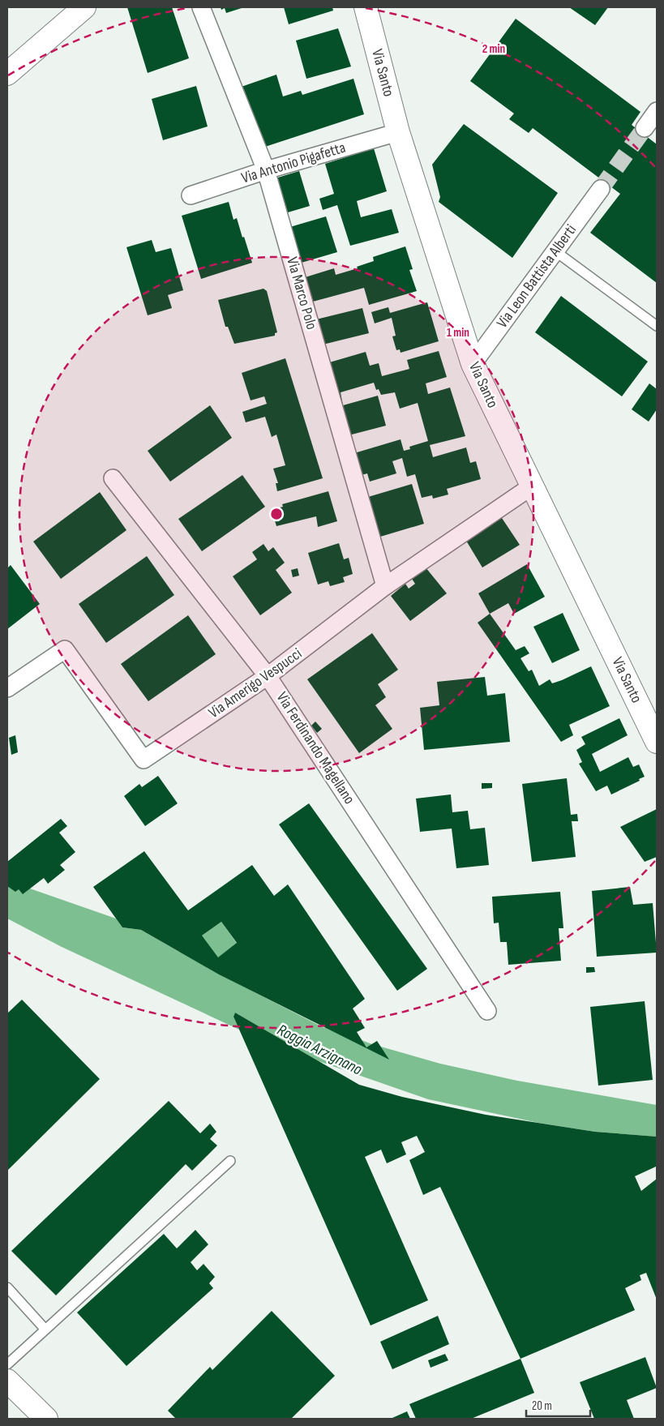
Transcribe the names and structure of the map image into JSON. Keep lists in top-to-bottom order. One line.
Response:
{"streets":{"street":["Via Santo","Via Antonio Pigafetta","Via Leon Battista Alberti","Via Marco Polo","Via Amerigo Vespucci","Via Ferdinando Magellano"]},"crossings":[["Via Santo","Via Antonio Pigafetta"],["Via Santo","Via Leon Battista Alberti"],["Via Santo","Via Amerigo Vespucci"],["Via Antonio Pigafetta","Via Marco Polo"],["Via Marco Polo","Via Amerigo Vespucci"],["Via Amerigo Vespucci","Via Ferdinando Magellano"]],"water":["Roggia Arzignano"],"scale_bar":"20 m","rings":["2 min","1 min"]}
